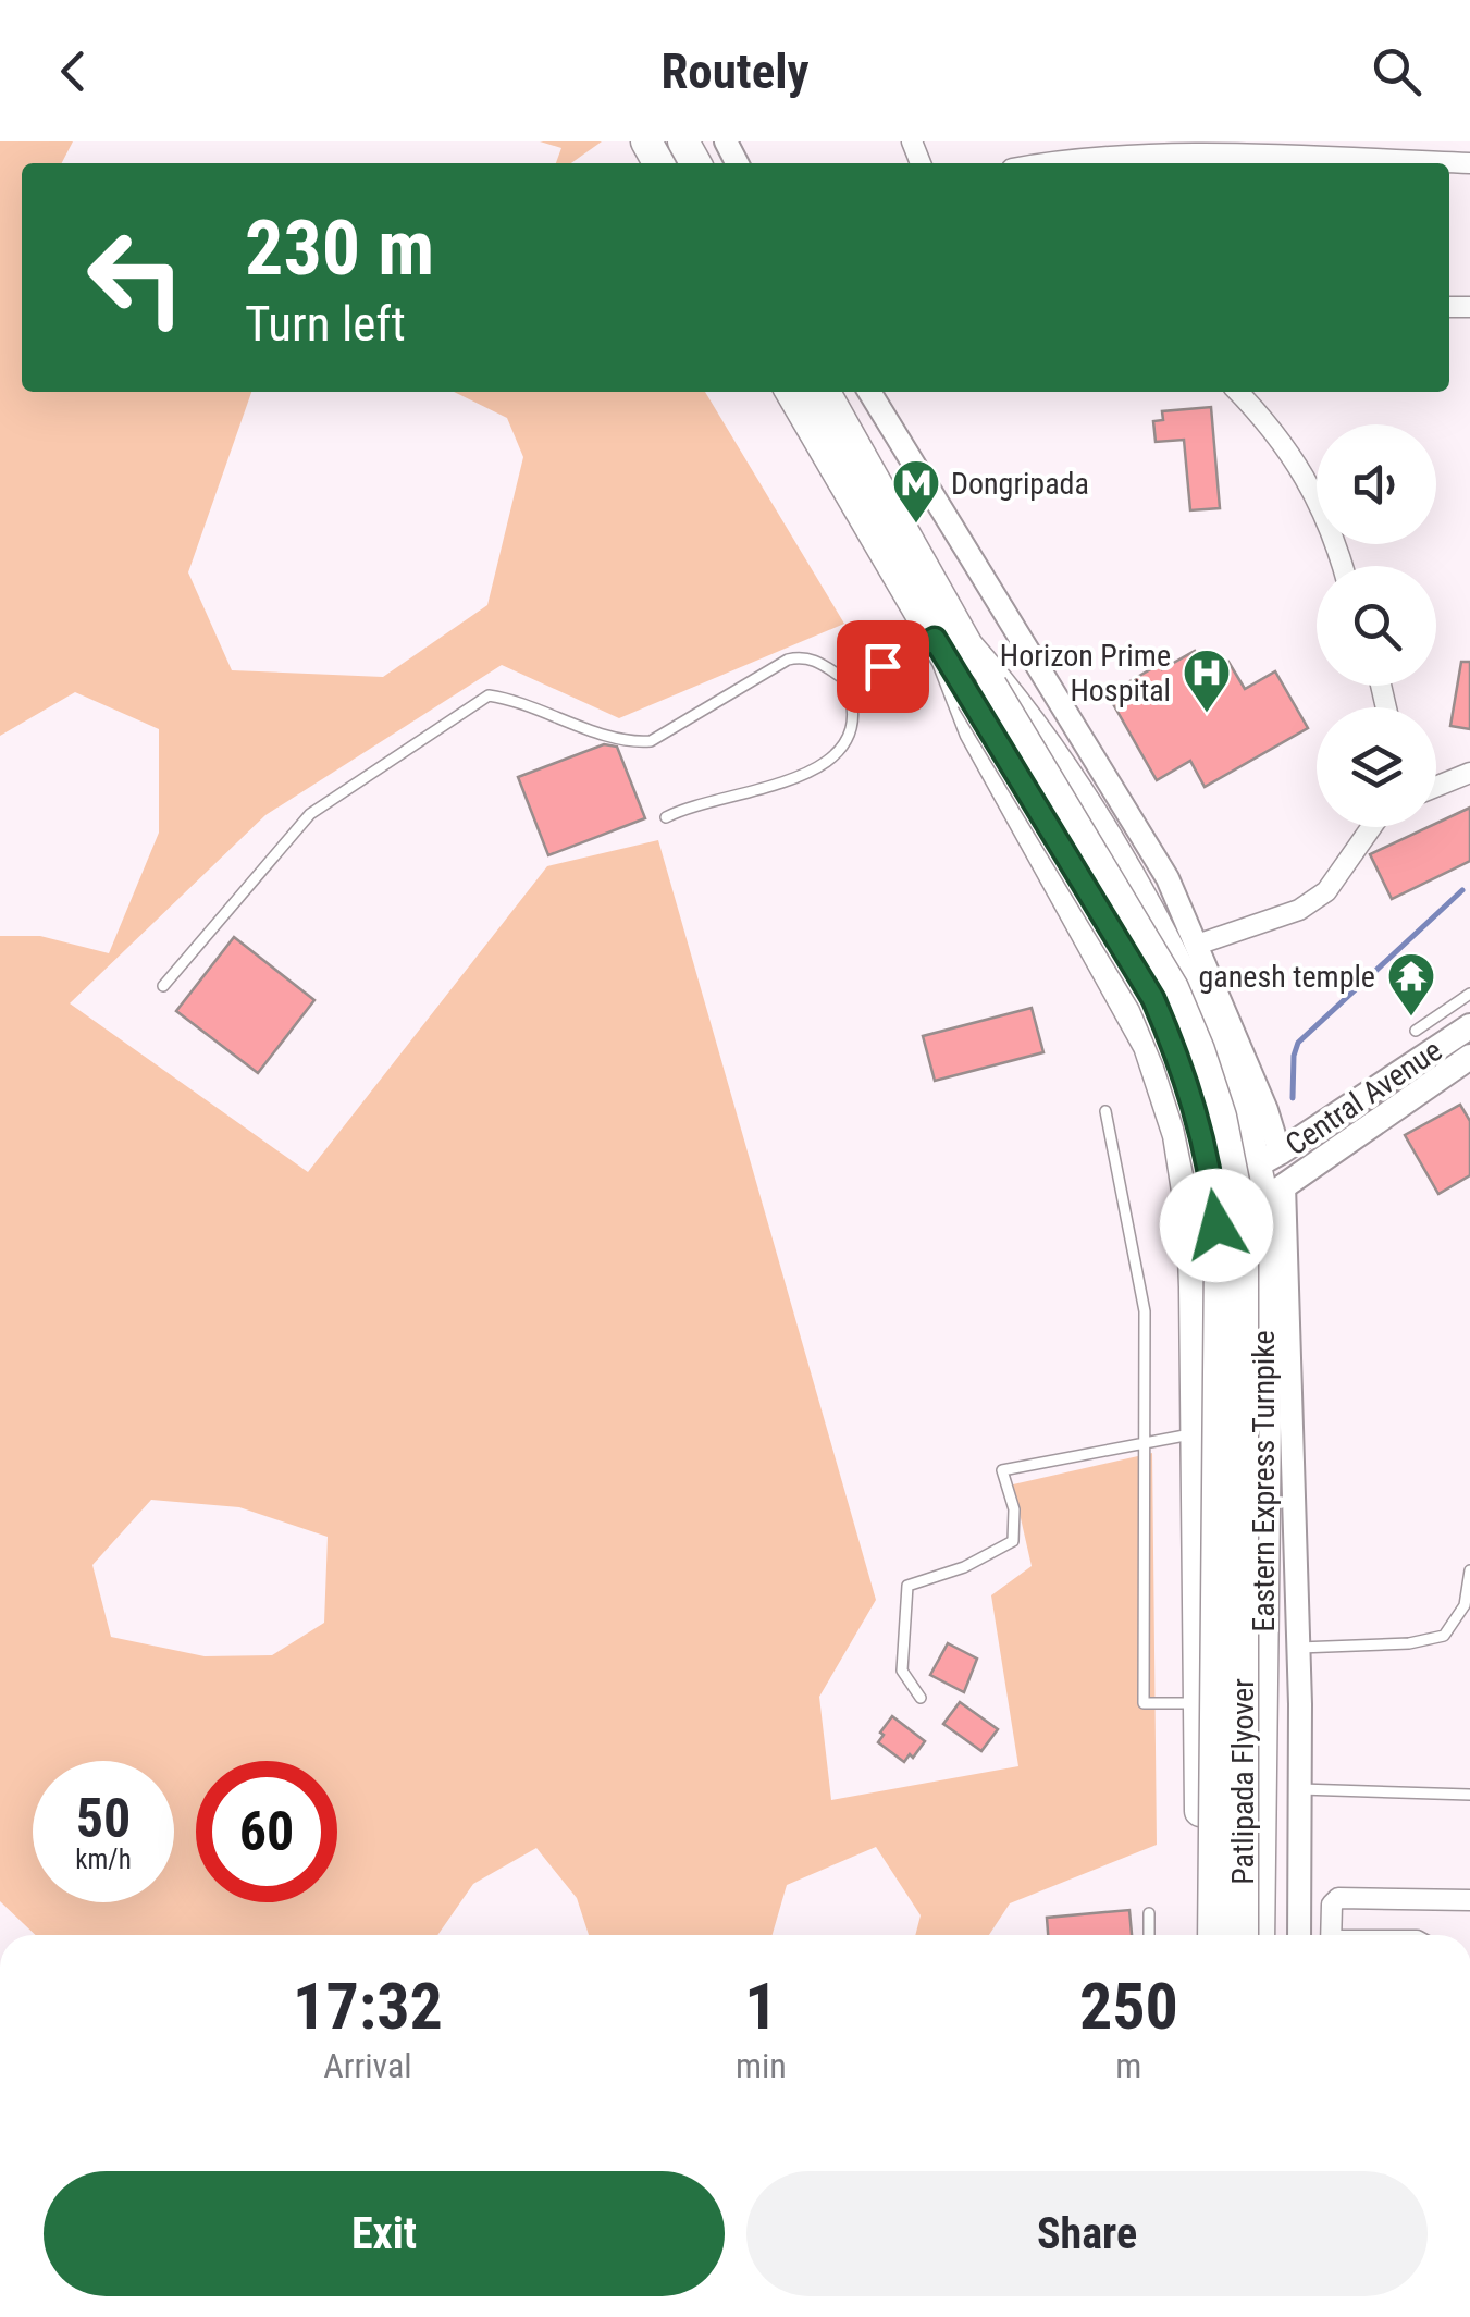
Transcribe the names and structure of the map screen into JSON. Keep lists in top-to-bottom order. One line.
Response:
{"streets":{"main road":["Central Avenue","Eastern Express Turnpike","Patlipada Flyover"]},"crossings":[["Central Avenue","Eastern Express Turnpike"],["Eastern Express Turnpike","Patlipada Flyover"]],"places":{"metro station":["Dongripada"],"hospital":["Horizon Prime Hospital"],"temple":["ganesh temple"]},"page":{"header":"Routely","turn":["230 m","Turn left"],"speed":"50 km/h","limit":"60","eta":["17:32","Arrival","1","min","250","m"],"buttons":["Exit","Share"]}}
